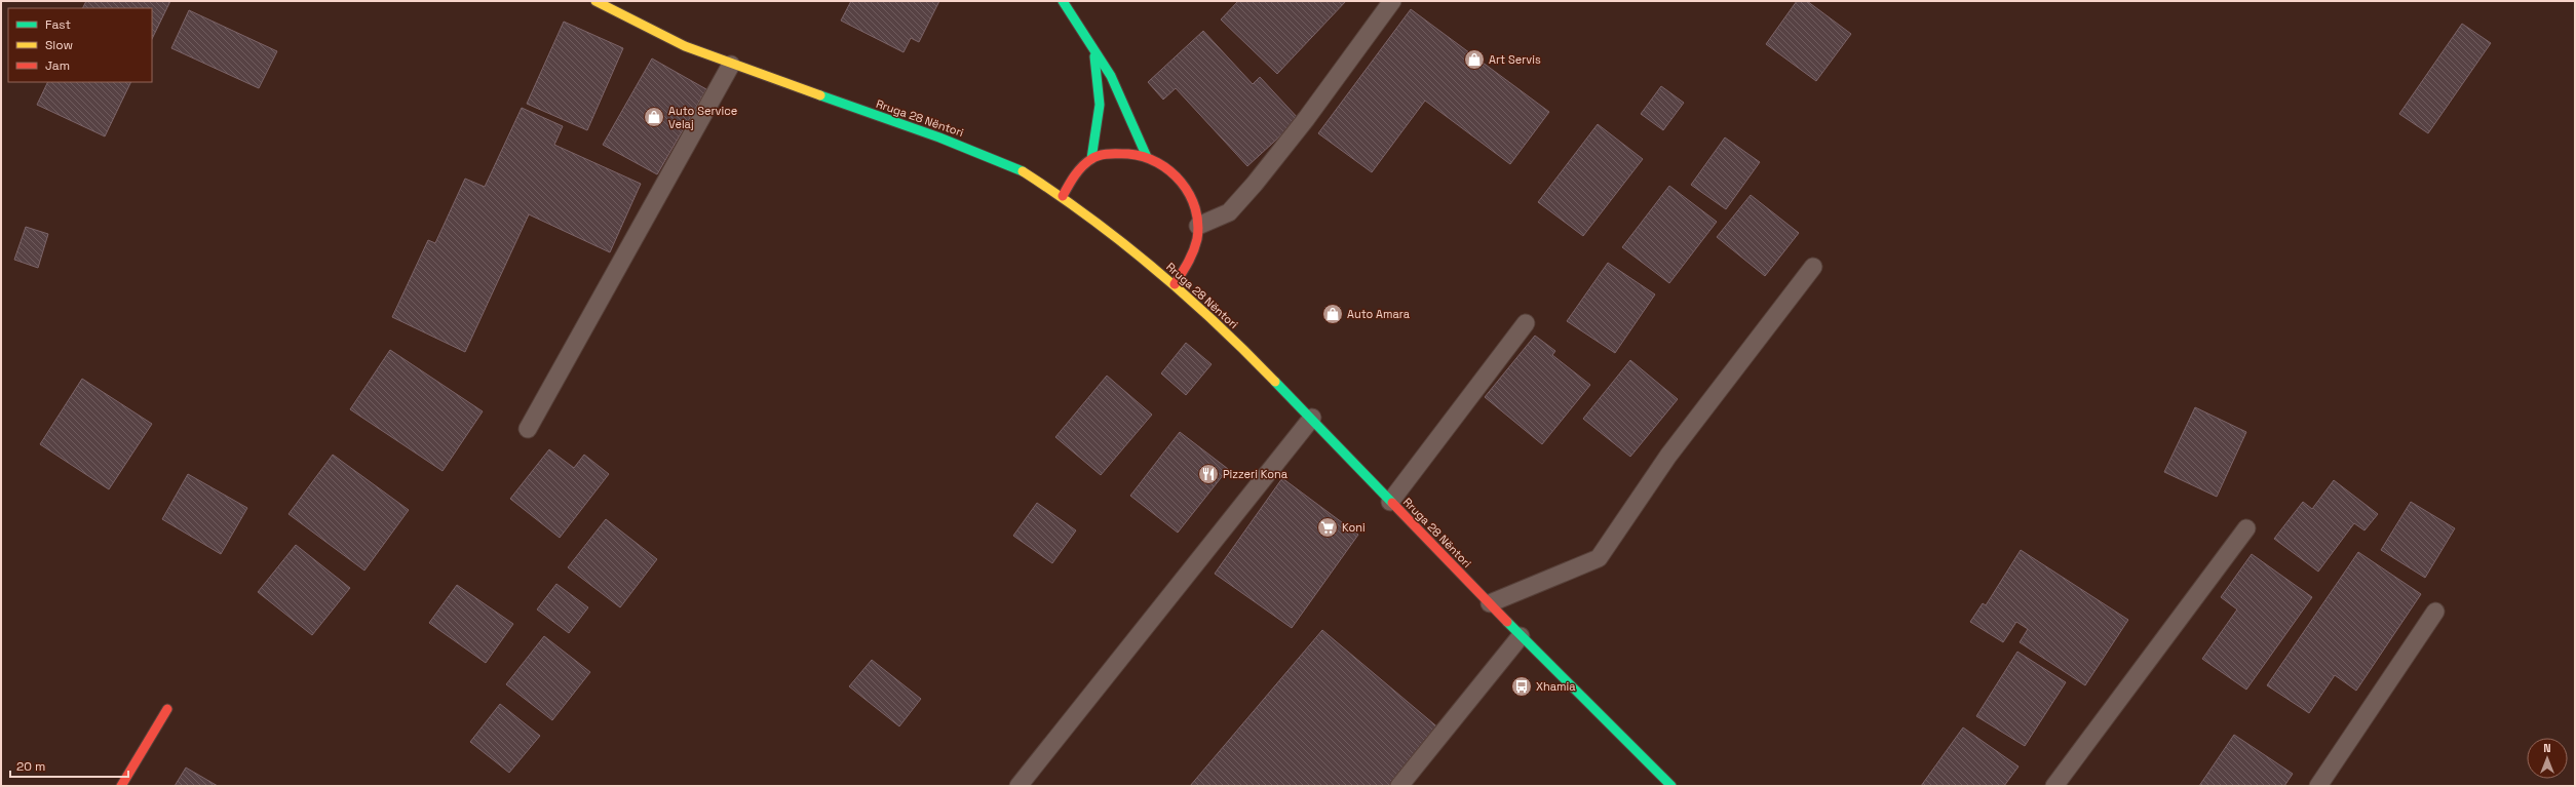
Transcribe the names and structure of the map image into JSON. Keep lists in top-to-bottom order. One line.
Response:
{"streets":{"main road":["Rruga 28 Nëntori"]},"places":{"shop":["Art Servis","Auto Service Velaj","Auto Amara"],"restaurant":["Pizzeri Kona"],"supermarket":["Koni"],"bus stop":["Xhamia"]},"legend":["Fast","Slow","Jam"],"scale_bar":"20 m","north":"top"}
